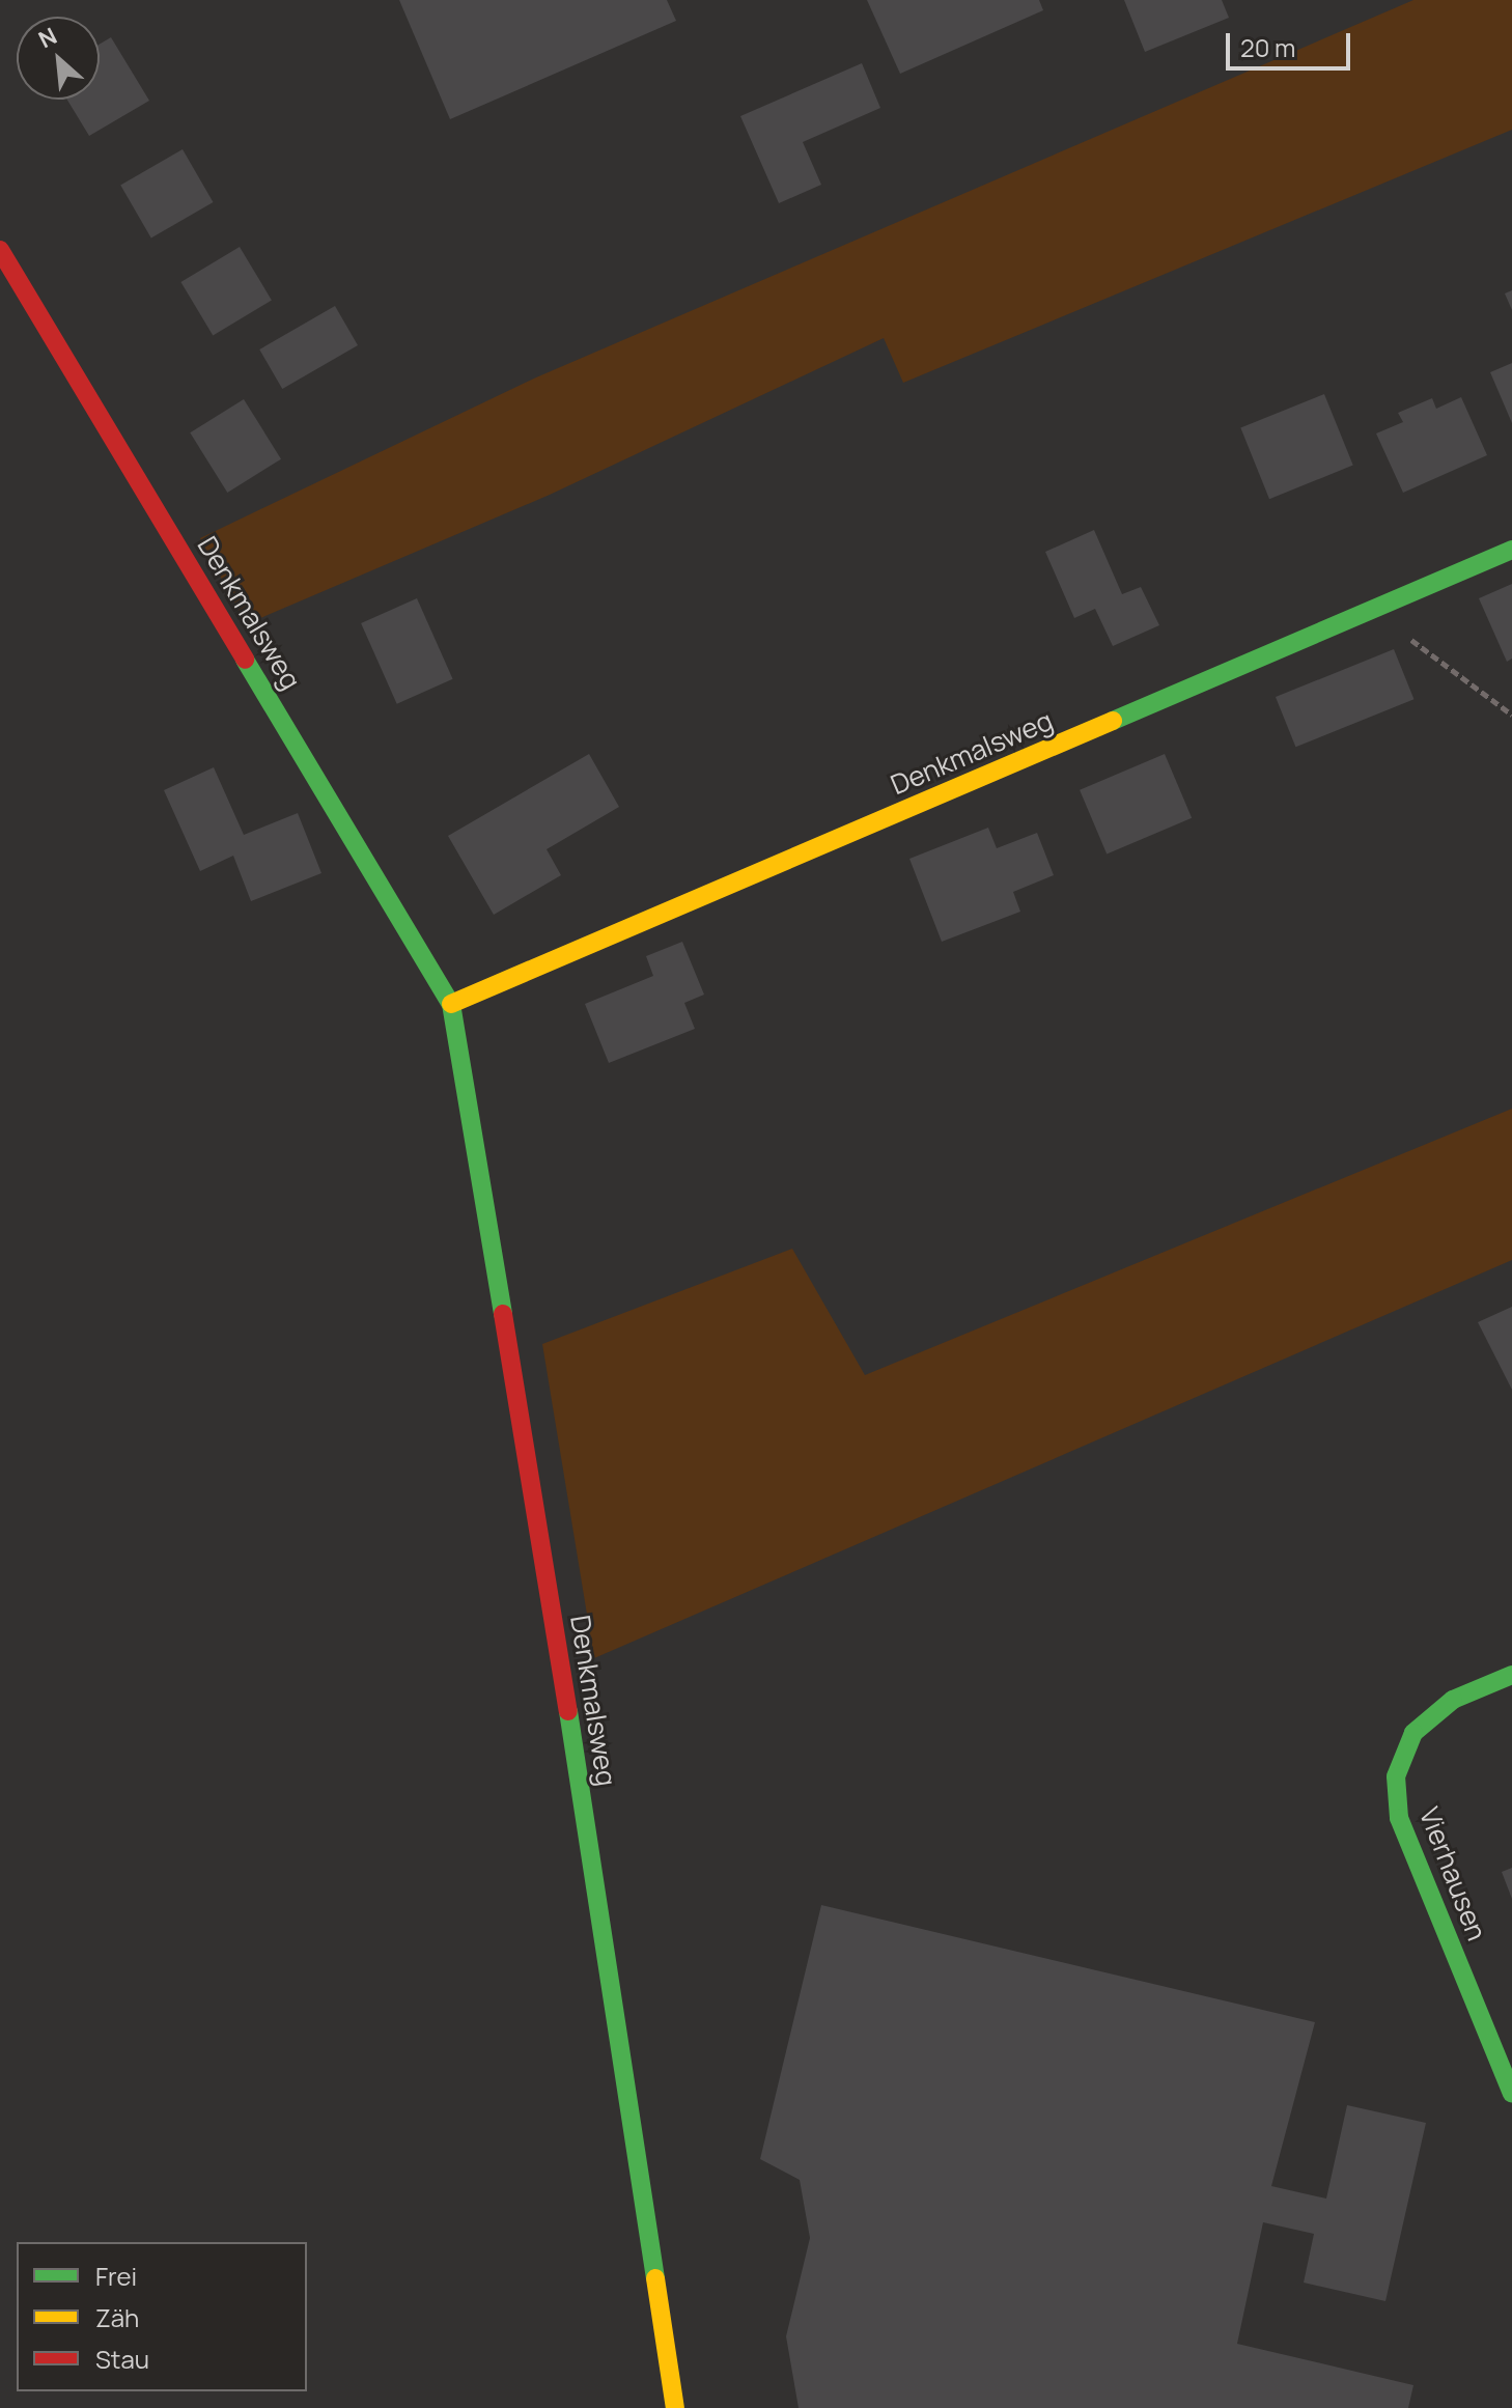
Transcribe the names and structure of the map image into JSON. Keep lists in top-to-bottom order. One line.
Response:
{"streets":{"street":["Denkmalsweg","Vierhausen"]},"legend":["Frei","Zäh","Stau"],"scale_bar":"20 m","north":"top left"}
